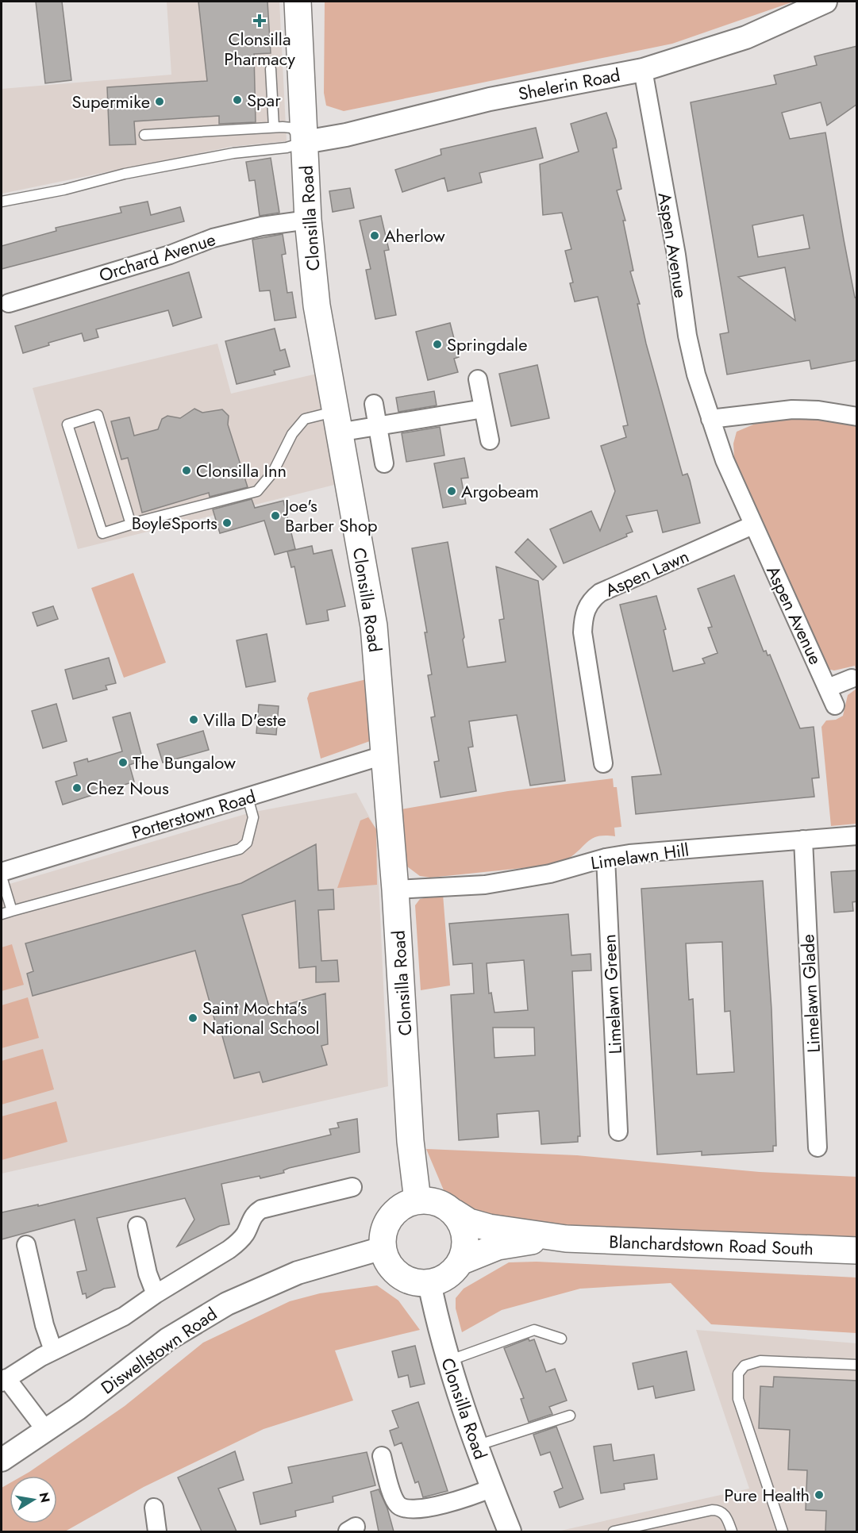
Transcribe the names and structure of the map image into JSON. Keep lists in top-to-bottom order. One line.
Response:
{"streets":{"main road":["Clonsilla Road","Blanchardstown Road South"],"street":["Shelerin Road","Aspen Avenue","Orchard Avenue","Aspen Lawn","Porterstown Road","Limelawn Hill","Limelawn Glade","Limelawn Green","Diswellstown Road"]},"crossings":[["Shelerin Road","Clonsilla Road"],["Shelerin Road","Aspen Avenue"],["Clonsilla Road","Orchard Avenue"],["Clonsilla Road","Porterstown Road"],["Clonsilla Road","Limelawn Hill"],["Clonsilla Road","Blanchardstown Road South"],["Clonsilla Road","Diswellstown Road"],["Aspen Avenue","Aspen Lawn"],["Limelawn Hill","Limelawn Glade"],["Limelawn Hill","Limelawn Green"],["Blanchardstown Road South","Diswellstown Road"]],"places":{"health":["Clonsilla Pharmacy"],"other":["Spar","Supermike","Aherlow","Springdale","Clonsilla Inn","Argobeam","Joe's Barber Shop","BoyleSports","Villa D'este","The Bungalow","Chez Nous","Saint Mochta's National School","Pure Health"]},"north":"right"}
